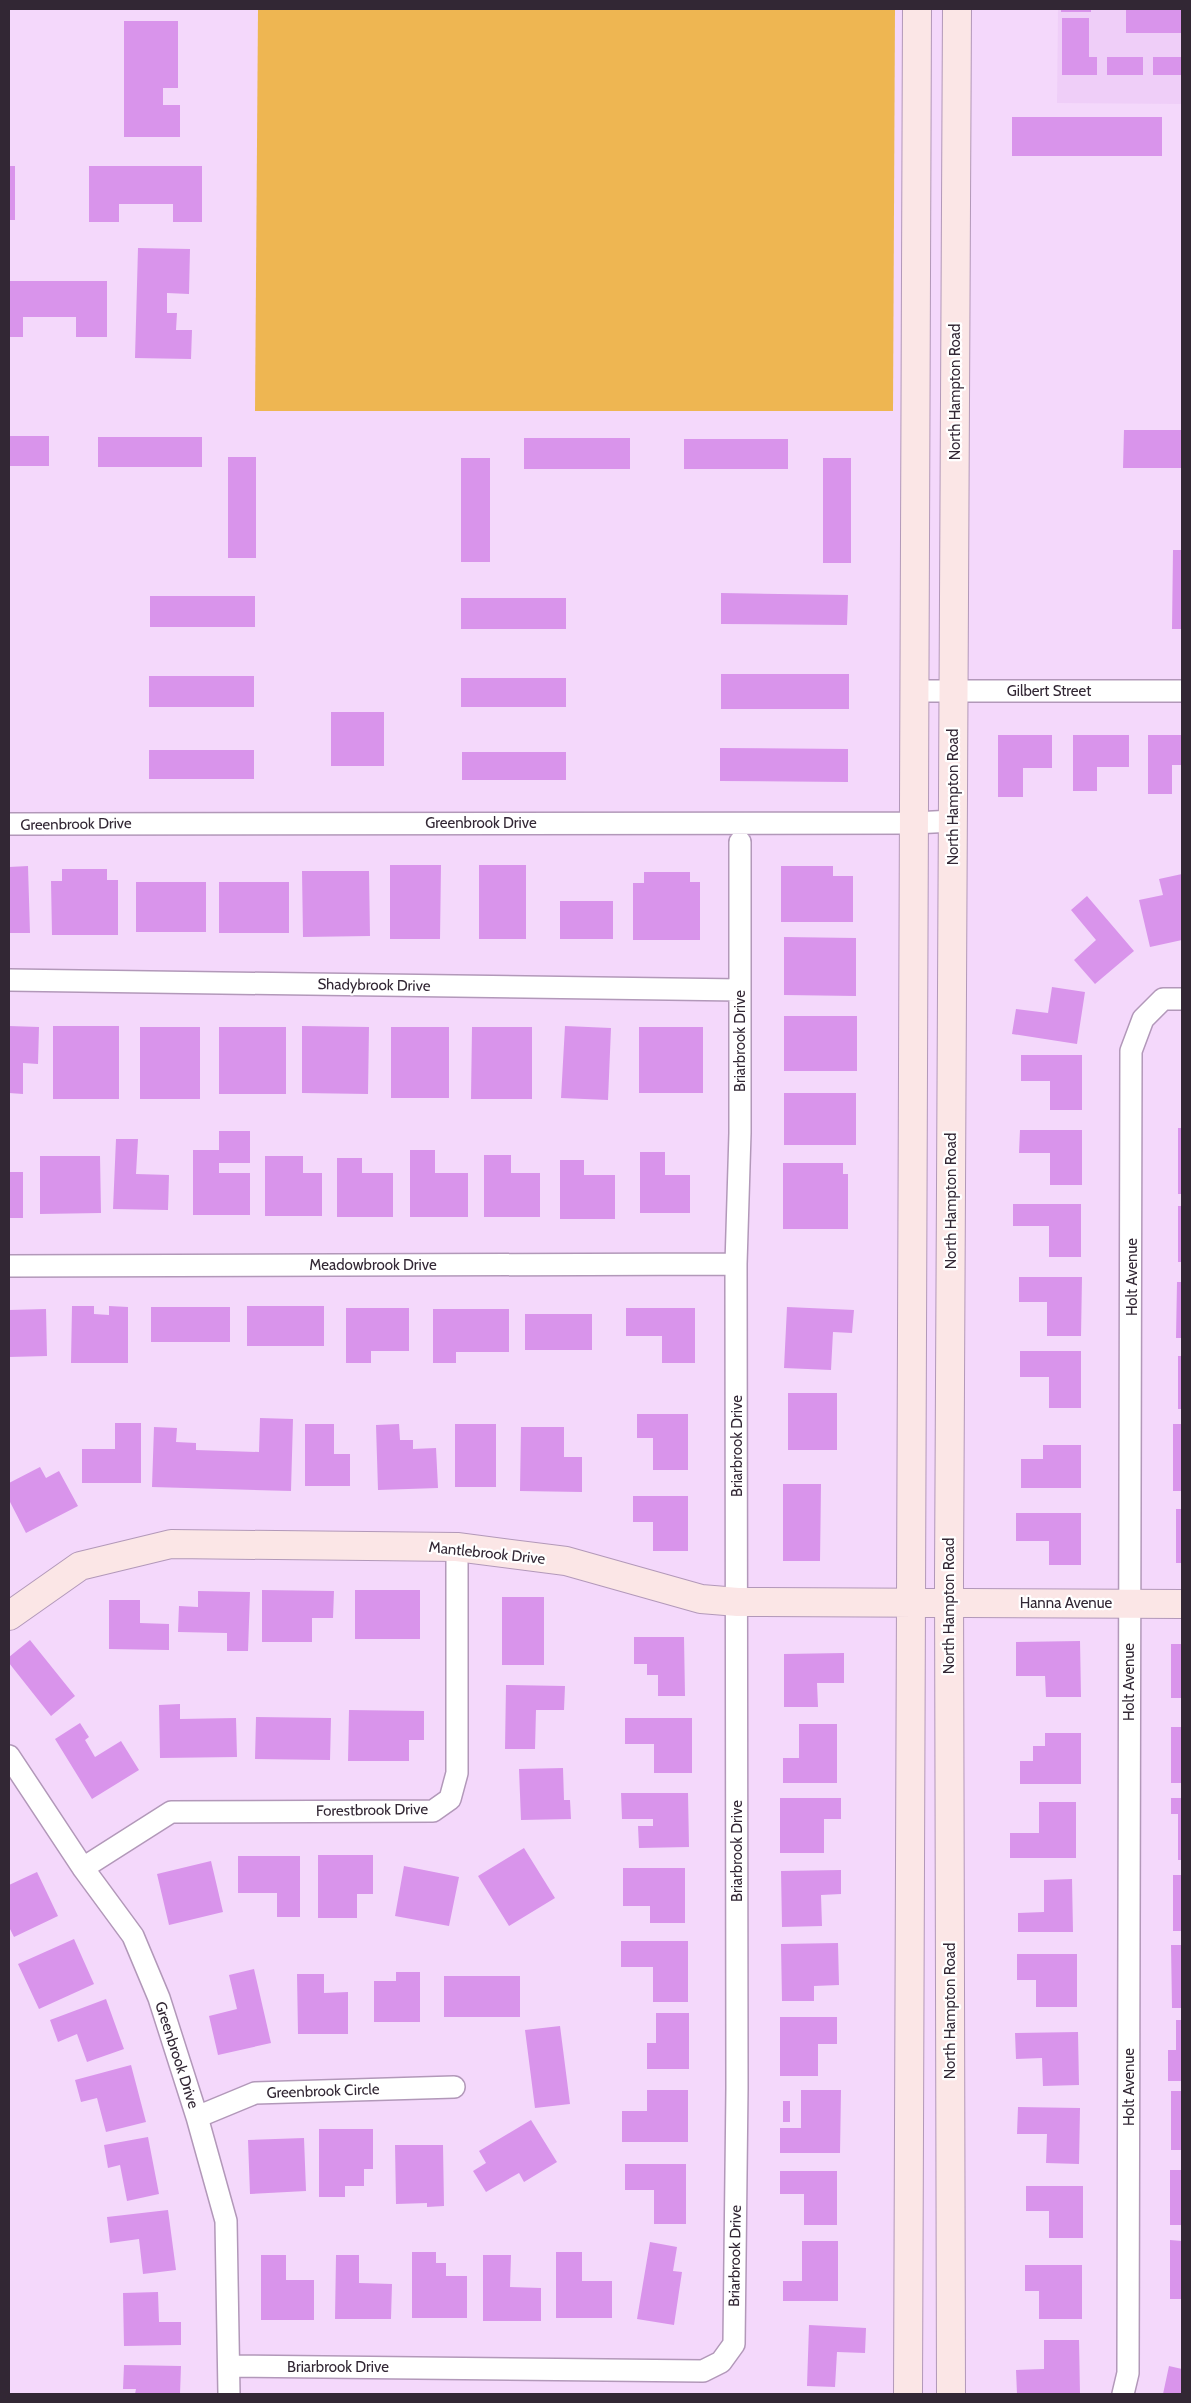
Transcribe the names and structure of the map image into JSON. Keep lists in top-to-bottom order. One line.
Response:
{"streets":{"main road":["North Hampton Road","Mantlebrook Drive","Hanna Avenue"],"street":["Gilbert Street","Greenbrook Drive","Shadybrook Drive","Briarbrook Drive","Meadowbrook Drive","Holt Avenue","Forestbrook Drive","Greenbrook Circle"]},"crossings":[["North Hampton Road","Gilbert Street"],["North Hampton Road","Greenbrook Drive"],["North Hampton Road","Mantlebrook Drive"],["North Hampton Road","Hanna Avenue"],["Greenbrook Drive","Briarbrook Drive"],["Greenbrook Drive","Forestbrook Drive"],["Greenbrook Drive","Greenbrook Circle"],["Shadybrook Drive","Briarbrook Drive"],["Briarbrook Drive","Meadowbrook Drive"],["Briarbrook Drive","Mantlebrook Drive"],["Holt Avenue","Hanna Avenue"],["Mantlebrook Drive","Hanna Avenue"],["Mantlebrook Drive","Forestbrook Drive"]]}
